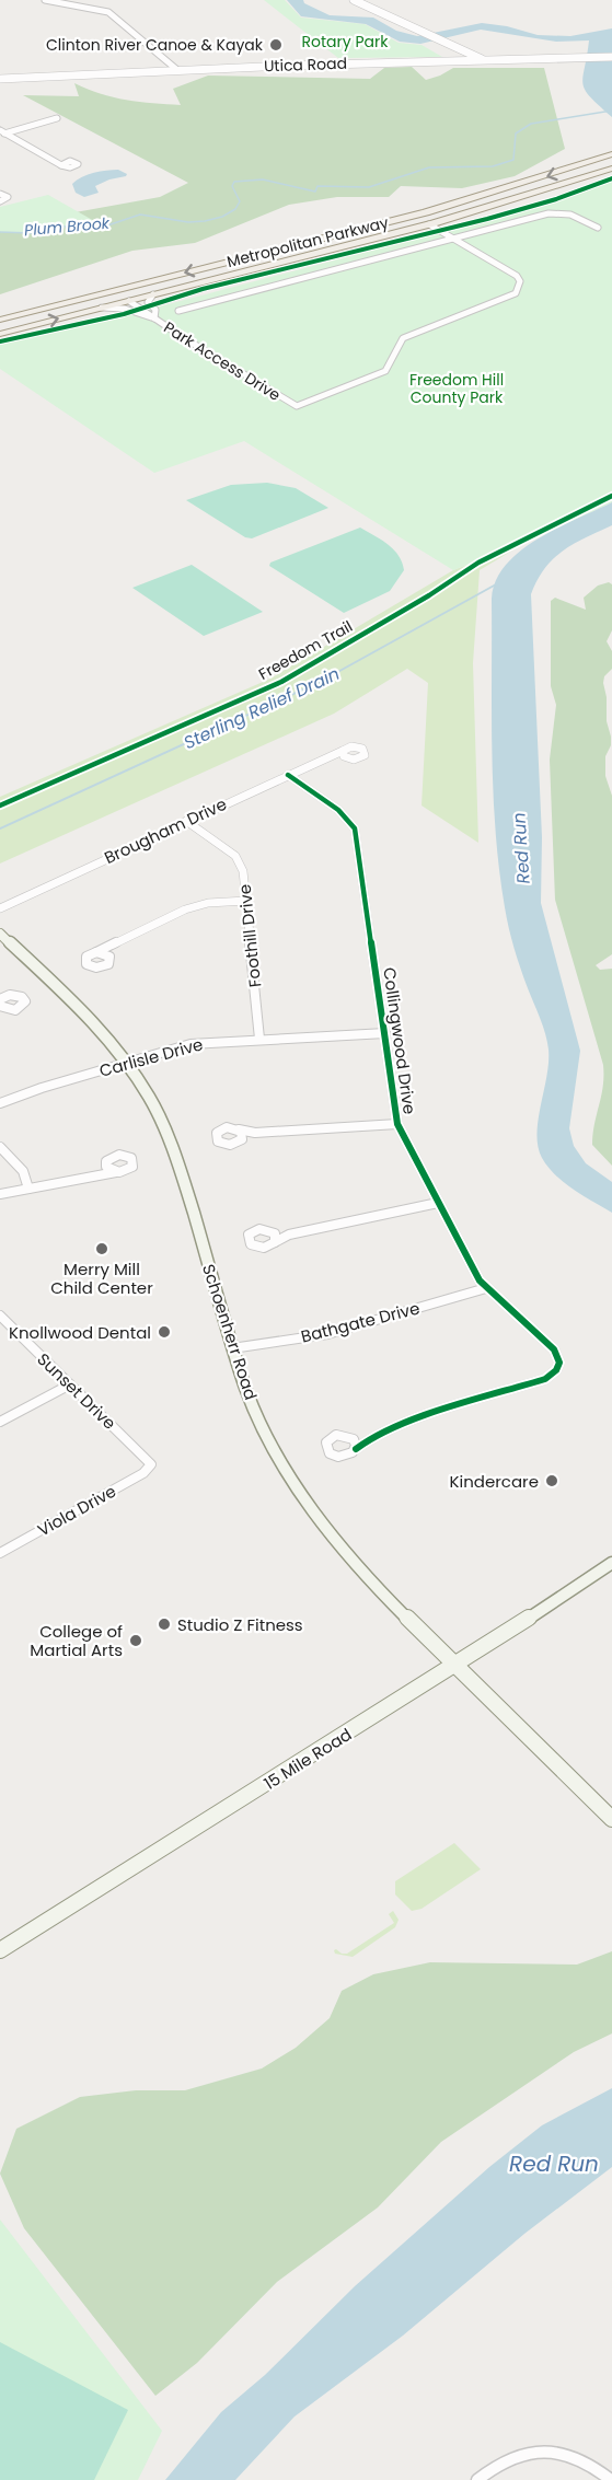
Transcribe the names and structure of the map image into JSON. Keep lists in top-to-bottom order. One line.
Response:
{"streets":{"main road":["Metropolitan Parkway","Schoenherr Road","15 Mile Road"],"street":["Utica Road","Park Access Drive","Brougham Drive","Foothill Drive","Collingwood Drive","Carlisle Drive","Bathgate Drive","Sunset Drive","Viola Drive"],"cycle path":["Freedom Trail"]},"crossings":[["Metropolitan Parkway","Park Access Drive"],["Brougham Drive","Foothill Drive"],["Brougham Drive","Collingwood Drive"],["Foothill Drive","Carlisle Drive"],["Collingwood Drive","Carlisle Drive"],["Collingwood Drive","Bathgate Drive"],["Carlisle Drive","Schoenherr Road"],["Bathgate Drive","Schoenherr Road"],["Schoenherr Road","15 Mile Road"],["Sunset Drive","Viola Drive"]],"water":["Plum Brook","Sterling Relief Drain","Red Run"],"parks":["Rotary Park","Freedom Hill County Park"],"places":["Clinton River Canoe & Kayak","Merry Mill Child Center","Knollwood Dental","Kindercare","Studio Z Fitness","College of Martial Arts"]}
